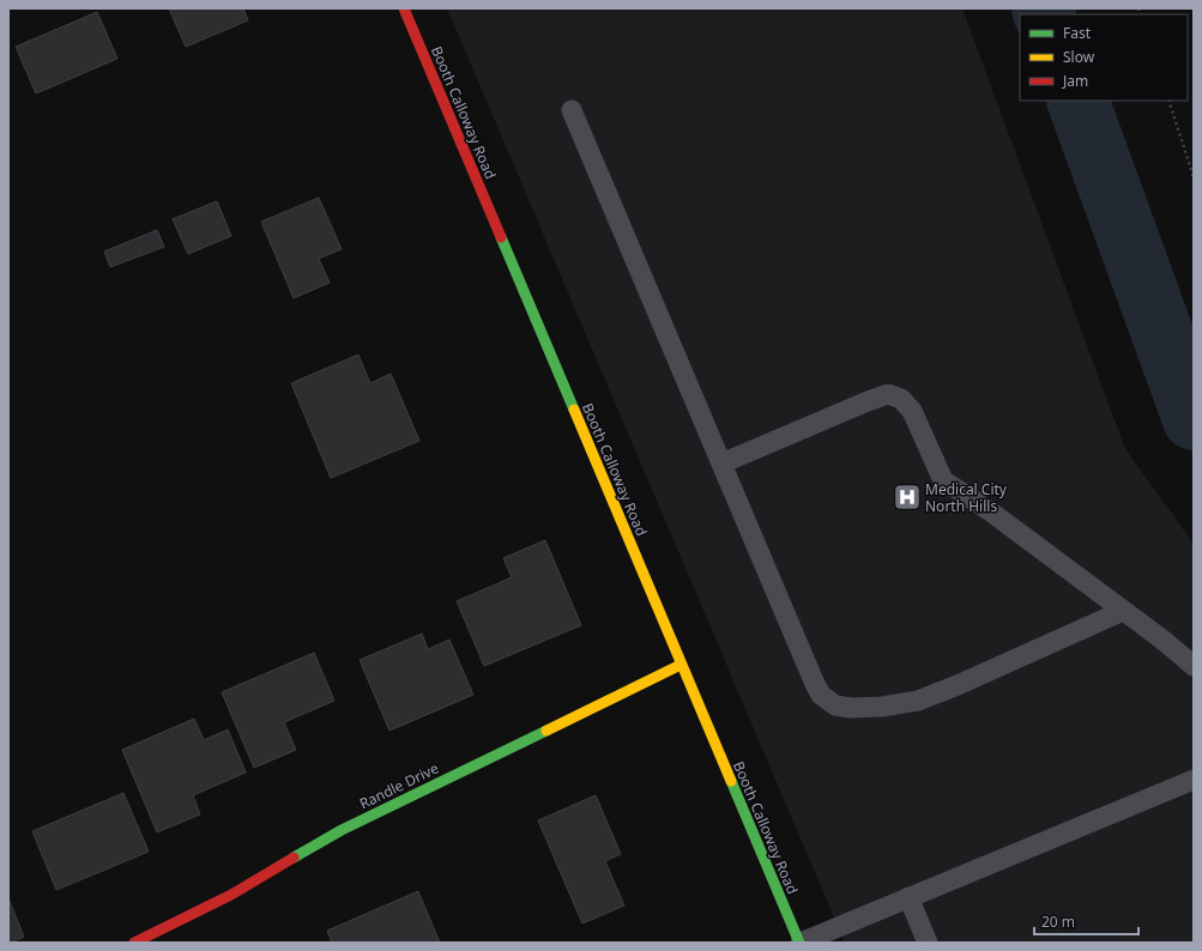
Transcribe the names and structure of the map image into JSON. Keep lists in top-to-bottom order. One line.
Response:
{"streets":{"street":["Booth Calloway Road","Randle Drive"]},"crossings":[["Booth Calloway Road","Randle Drive"]],"places":{"hospital":["Medical City North Hills"]},"legend":["Fast","Slow","Jam"],"scale_bar":"20 m"}
